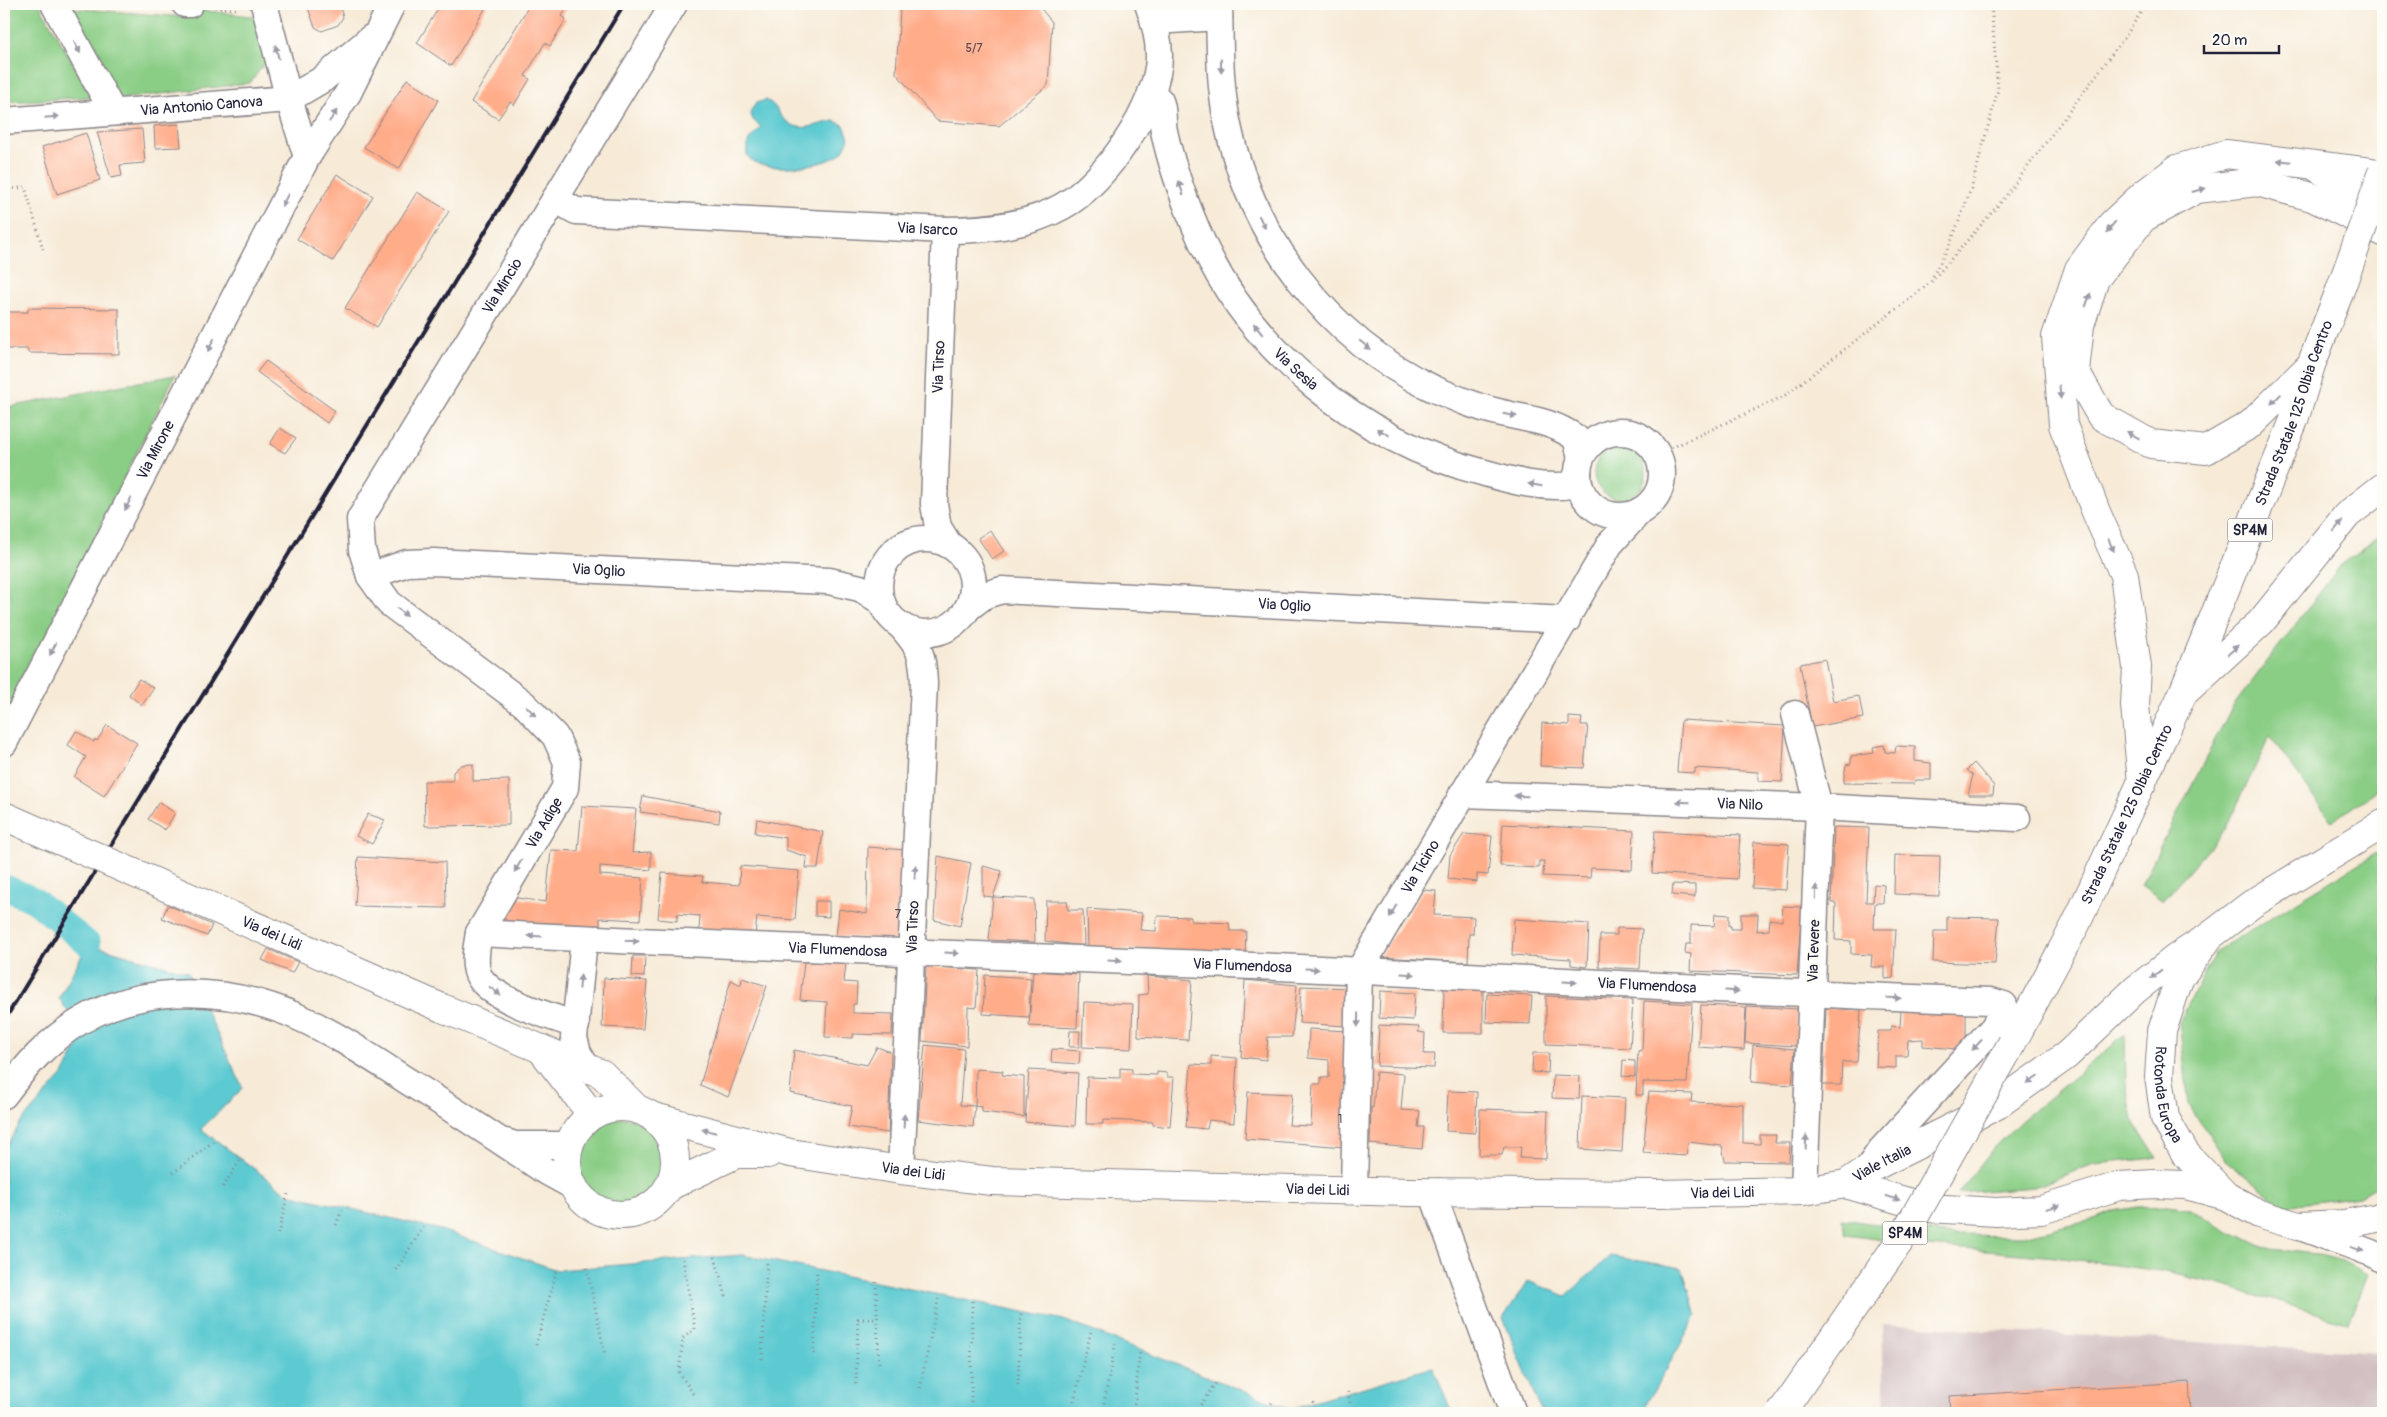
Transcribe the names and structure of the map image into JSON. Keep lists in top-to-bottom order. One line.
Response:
{"streets":{"main road":["Strada Statale 125 Olbia Centro","SP4M","Via dei Lidi","Rotonda Europa","Viale Italia"],"street":["Via Antonio Canova","Via Isarco","Via Mincio","Via Tirso","Via Sesia","Via Mirone","Via Oglio","Via Nilo","Via Adige","Via Ticino","Via Flumendosa","Via Tevere"]},"crossings":[["Via Antonio Canova","Via Mirone"],["Via Isarco","Via Mincio"],["Via Isarco","Via Tirso"],["Via Isarco","Via Sesia"],["Via Mincio","Via Oglio"],["Via Mincio","Via Adige"],["Via Tirso","Via dei Lidi"],["Via Tirso","Via Flumendosa"],["Via Sesia","Via Ticino"],["Via Oglio","Via Adige"],["Via Oglio","Via Ticino"],["Via Nilo","Via Ticino"],["Via Nilo","Via Tevere"],["Via Adige","Via Flumendosa"],["Via Ticino","Via dei Lidi"],["Via Ticino","Via Flumendosa"],["Via dei Lidi","Via Flumendosa"],["Via dei Lidi","Via Tevere"],["Via dei Lidi","Viale Italia"],["Via Flumendosa","Via Tevere"],["Via Flumendosa","Viale Italia"],["Rotonda Europa","Viale Italia"]],"one_way":["Via Tirso","Via Sesia","Via Nilo","Via Ticino","Via Tevere"],"house_numbers":["5/7","7","1"],"scale_bar":"20 m"}
